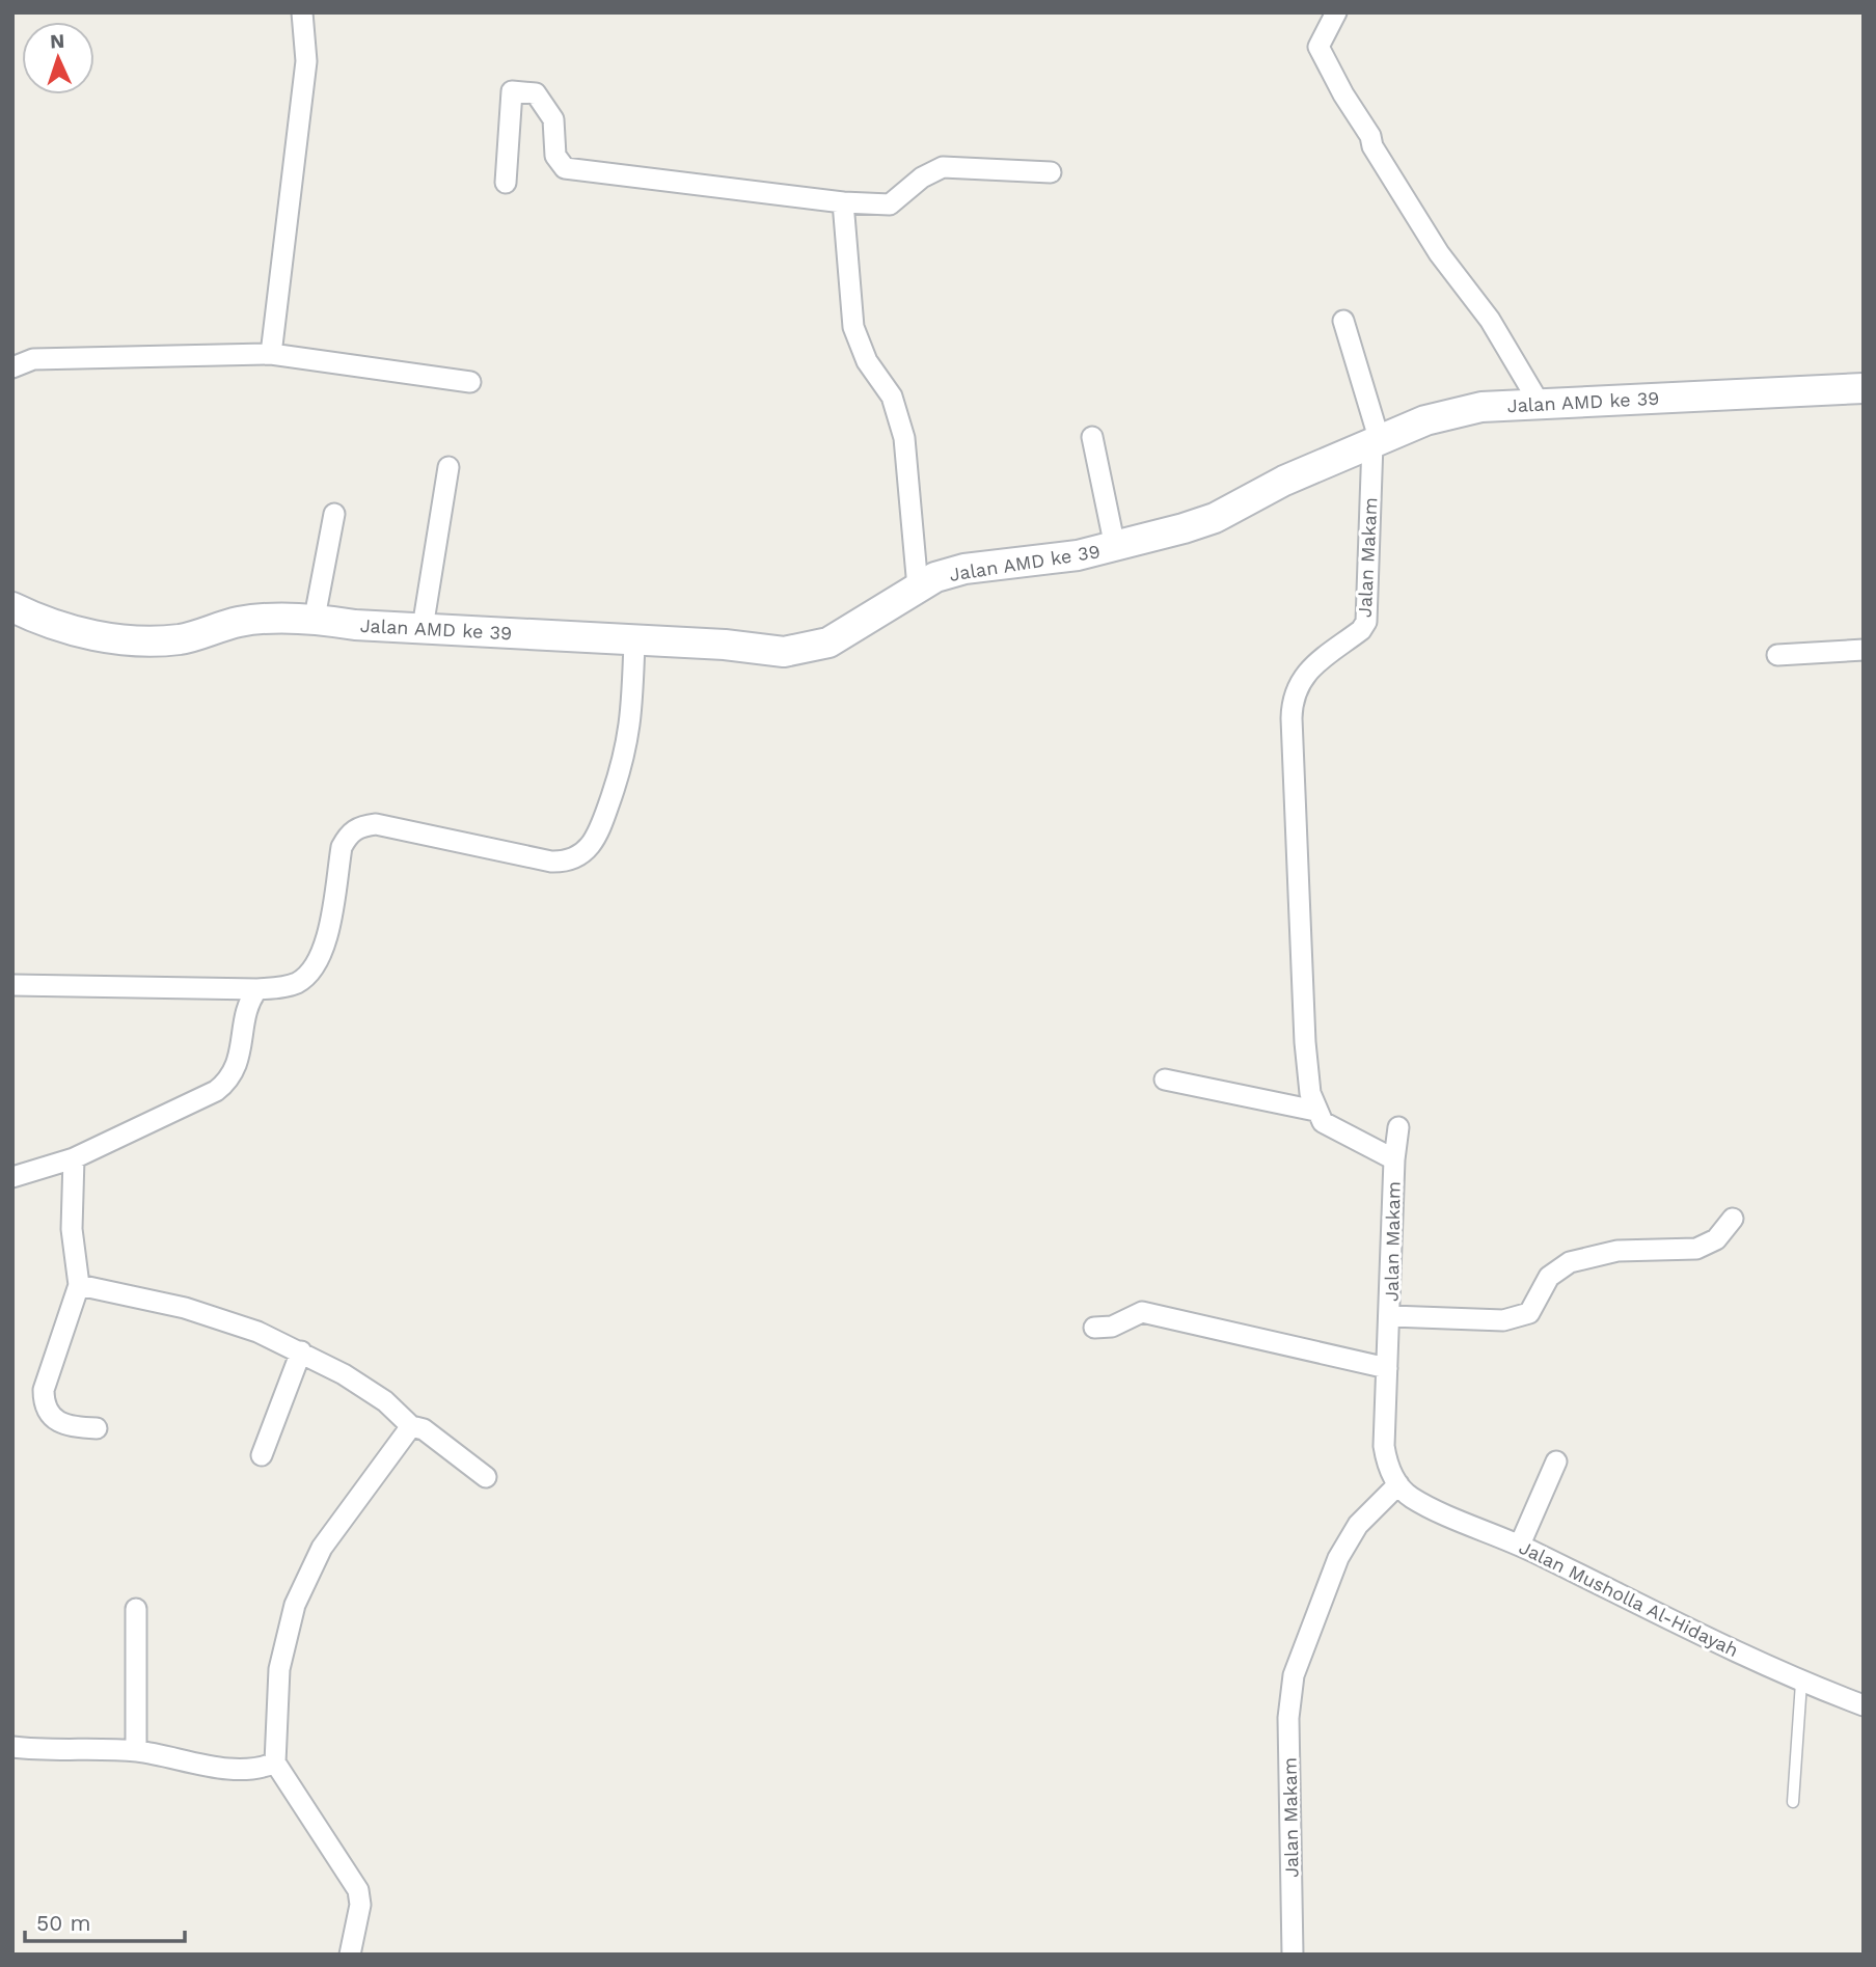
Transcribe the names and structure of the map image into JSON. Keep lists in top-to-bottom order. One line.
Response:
{"streets":{"street":["Jalan AMD ke 39","Jalan Makam","Jalan Musholla Al-Hidayah"]},"crossings":[["Jalan AMD ke 39","Jalan Makam"],["Jalan Makam","Jalan Musholla Al-Hidayah"]],"scale_bar":"50 m","north":"top"}
